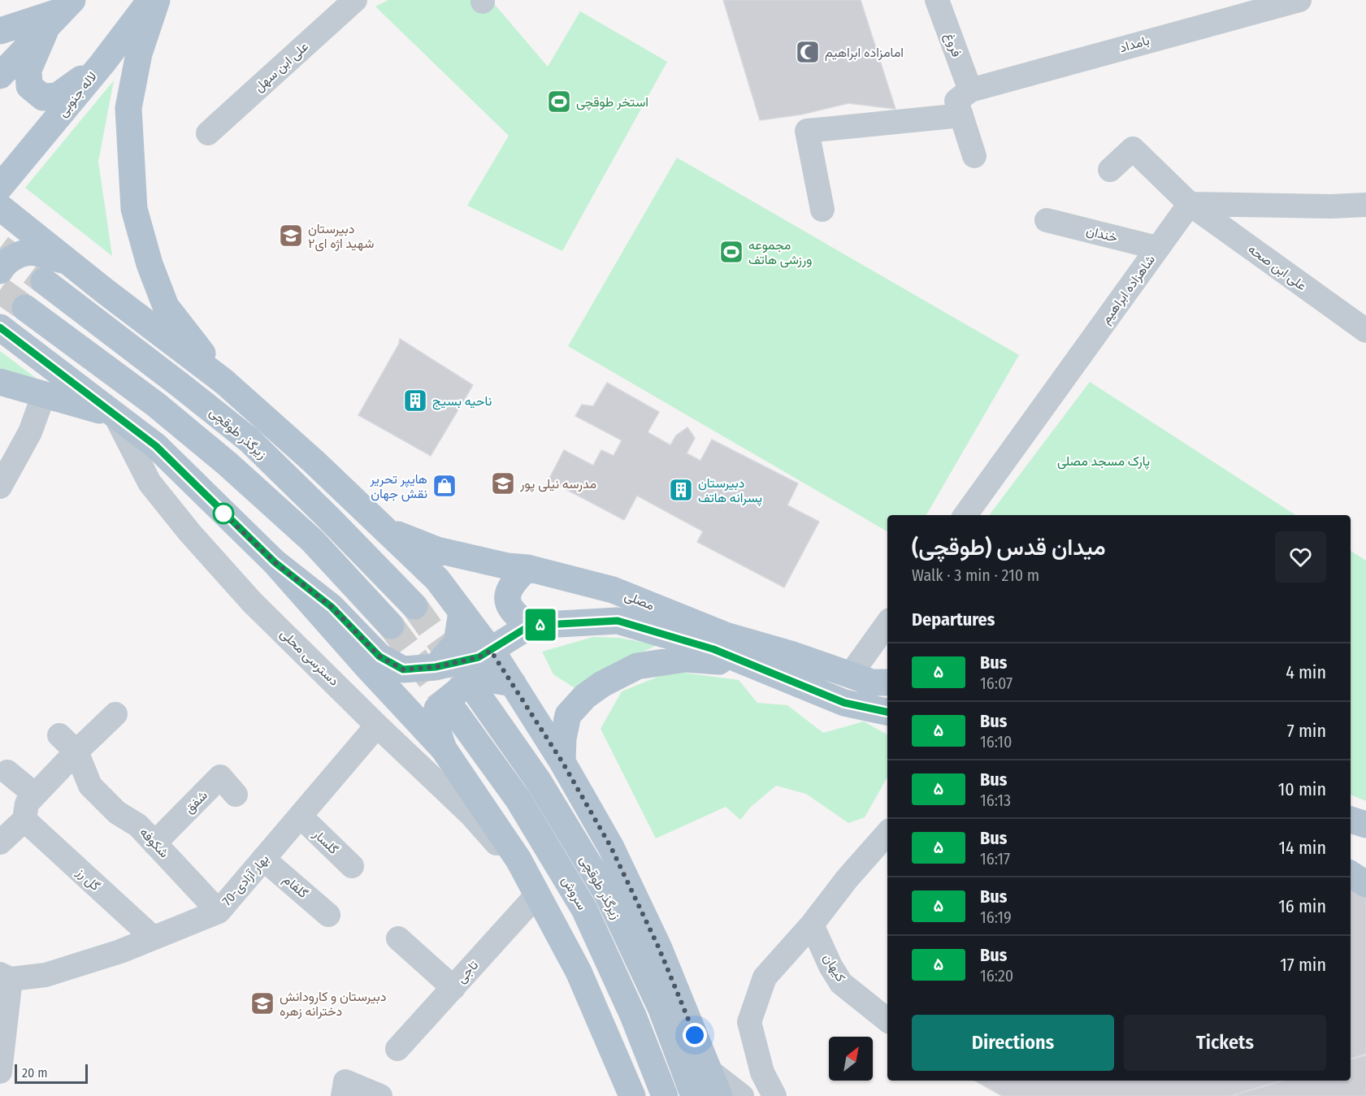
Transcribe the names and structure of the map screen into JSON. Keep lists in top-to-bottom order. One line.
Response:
{"streets":{"main road":["لاله جنوبی","زیرگذر طوقچی","مصلی","سروش"],"street":["بامداد","فروغ","علی ابن سهل","خندان","علی ابن صحه","شاهزاده ابراهیم","دسترسی محلی","شفق","گلسار","شکوفه","گل رز","70-بهار آزادی","گلفام","کیهان","تاجی"]},"crossings":[["بامداد","فروغ"],["خندان","شاهزاده ابراهیم"],["علی ابن صحه","شاهزاده ابراهیم"],["دسترسی محلی","70-بهار آزادی"],["دسترسی محلی","تاجی"],["شفق","شکوفه"],["گلسار","70-بهار آزادی"],["شکوفه","70-بهار آزادی"],["گل رز","70-بهار آزادی"],["70-بهار آزادی","گلفام"]],"parks":["پارک مسجد مصلی"],"places":{"mosque":["امامزاده ابراهیم"],"sports":["استخر طوقچی","مجموعه ورزشی هاتف"],"school or university":["دبیرستان شهید اژه ای۲","مدرسه نیلی پور","دبیرستان و کارودانش دخترانه زهره"],"building":["ناحیه بسیج","دبیرستان پسرانه هاتف"],"shop":["هایپر تحریر نقش جهان"]},"lines":["bus line ۵"],"scale_bar":"20 m","north":"top right","page":{"on_map":"۵","heading":[["میدان قدس (طوقچی)","Walk · 3 min · 210 m"],"Departures"],"list":[{"mark":"۵","name":"Bus","note":"16:07","value":"4 min"},{"mark":"۵","name":"Bus","note":"16:10","value":"7 min"},{"mark":"۵","name":"Bus","note":"16:13","value":"10 min"},{"mark":"۵","name":"Bus","note":"16:17","value":"14 min"},{"mark":"۵","name":"Bus","note":"16:19","value":"16 min"},{"mark":"۵","name":"Bus","note":"16:20","value":"17 min"}],"buttons":["Directions","Tickets"],"scale":"20 m"}}
